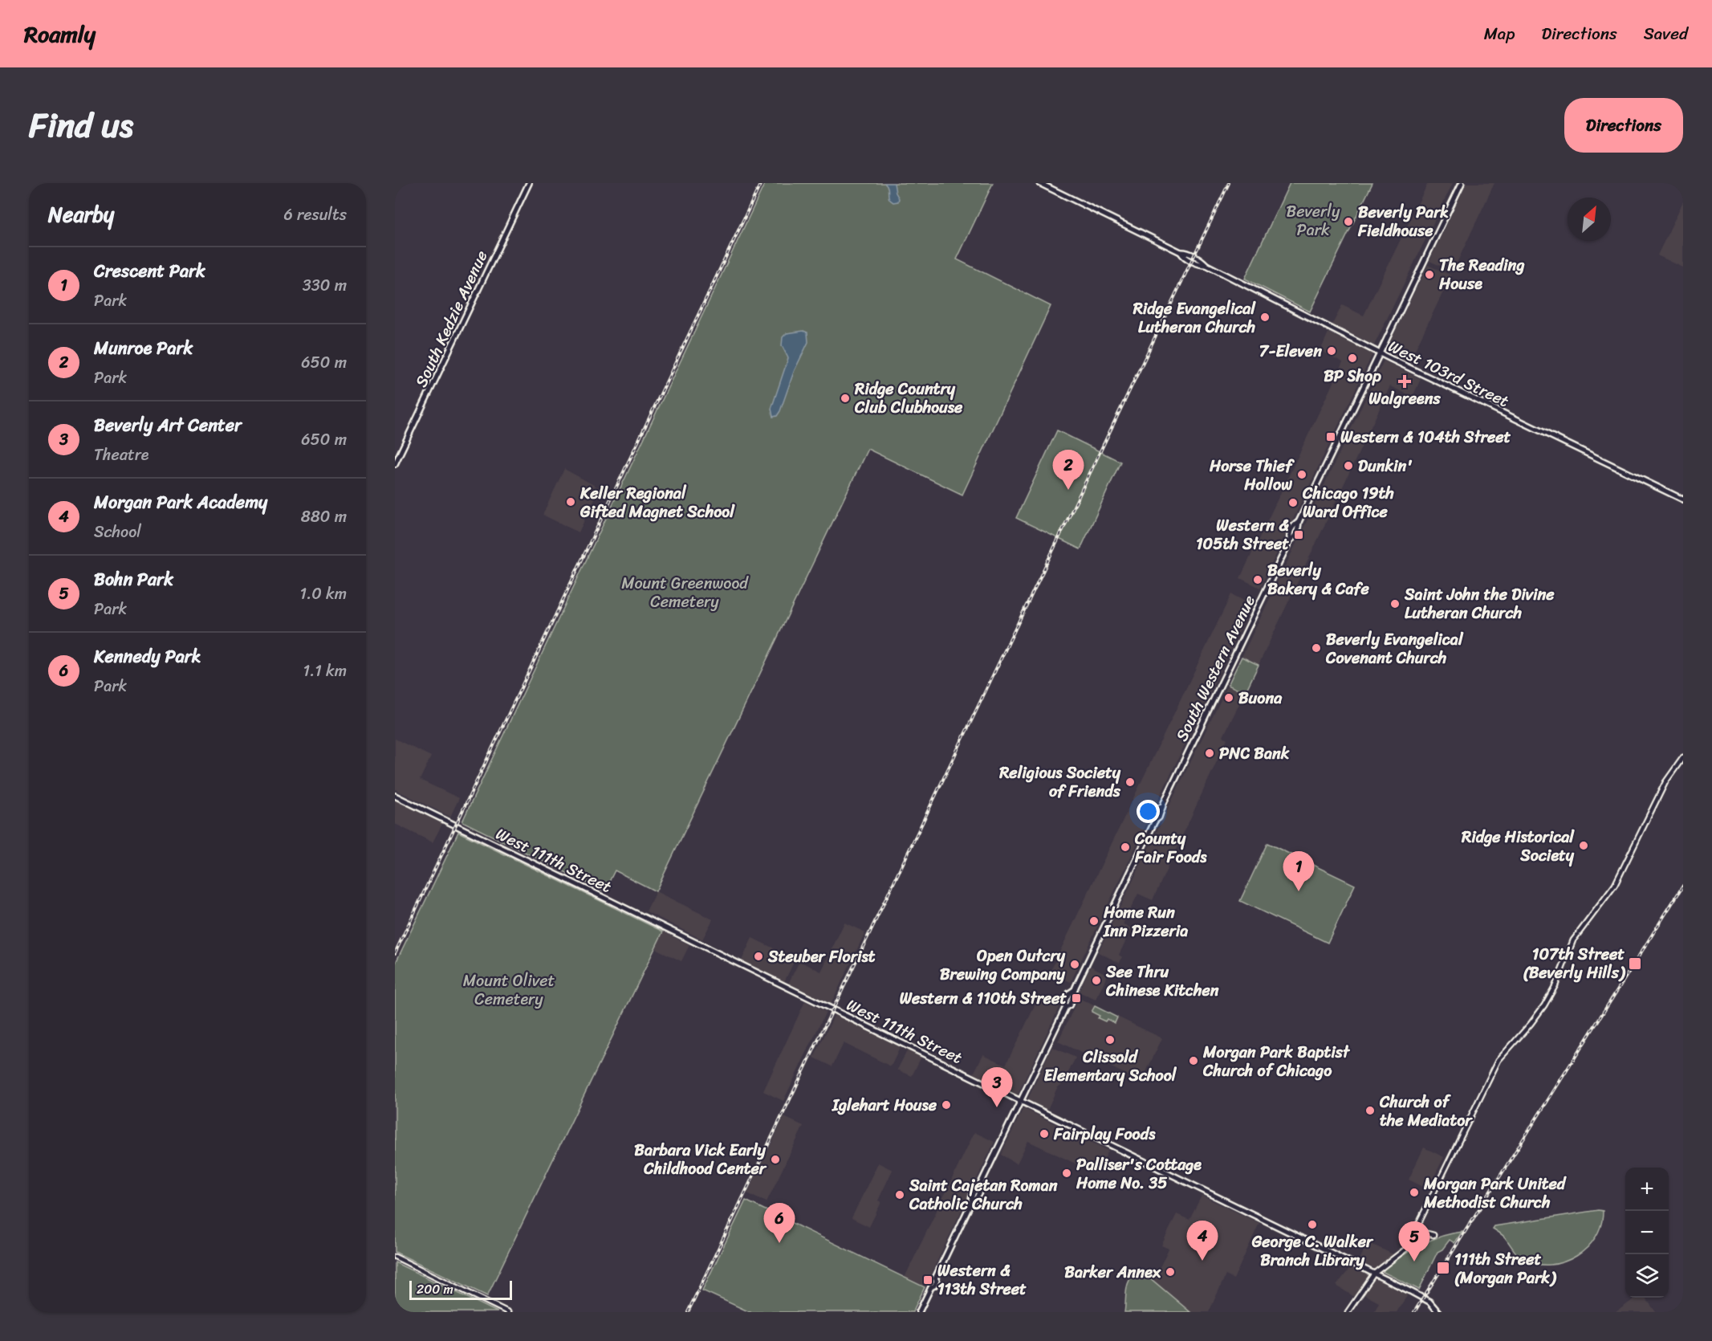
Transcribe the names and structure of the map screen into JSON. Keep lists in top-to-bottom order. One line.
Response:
{"streets":{"main road":["South Kedzie Avenue","West 103rd Street","South Western Avenue","West 111th Street"]},"crossings":[["West 103rd Street","South Western Avenue"],["South Western Avenue","West 111th Street"]],"parks":["Beverly Park","Mount Greenwood Cemetery","Mount Olivet Cemetery"],"places":{"other":["Beverly Park Fieldhouse","The Reading House","Ridge Evangelical Lutheran Church","7-Eleven","BP Shop","Ridge Country Club Clubhouse","Dunkin'","Horse Thief Hollow","Keller Regional Gifted Magnet School","Chicago 19th Ward Office","Beverly Bakery & Cafe","Saint John the Divine Lutheran Church","Beverly Evangelical Covenant Church","Buona","PNC Bank","Religious Society of Friends","Ridge Historical Society","County Fair Foods","Home Run Inn Pizzeria","Steuber Florist","Open Outcry Brewing Company","See Thru Chinese Kitchen","Clissold Elementary School","Morgan Park Baptist Church of Chicago","Iglehart House","Church of the Mediator","Fairplay Foods","Barbara Vick Early Childhood Center","Palliser's Cottage Home No. 35","Morgan Park United Methodist Church","Saint Cajetan Roman Catholic Church","George C. Walker Branch Library","Barker Annex"],"health":["Walgreens"],"transit":["Western & 104th Street","Western & 105th Street","107th Street (Beverly Hills)","Western & 110th Street","111th Street (Morgan Park)","Western & 113th Street"]},"scale_bar":"200 m","north":"top right","page":{"header":"Roamly","nav":["Map","Directions","Saved"],"title":"Find us","buttons":"Directions","heading":["Nearby","6 results"],"list":[{"mark":"1","name":"Crescent Park","note":"Park","value":"330 m"},{"mark":"2","name":"Munroe Park","note":"Park","value":"650 m"},{"mark":"3","name":"Beverly Art Center","note":"Theatre","value":"650 m"},{"mark":"4","name":"Morgan Park Academy","note":"School","value":"880 m"},{"mark":"5","name":"Bohn Park","note":"Park","value":"1.0 km"},{"mark":"6","name":"Kennedy Park","note":"Park","value":"1.1 km"}],"pins":["2","1","3","6","4","5"],"map_buttons":["+","−"],"scale":"200 m"}}
